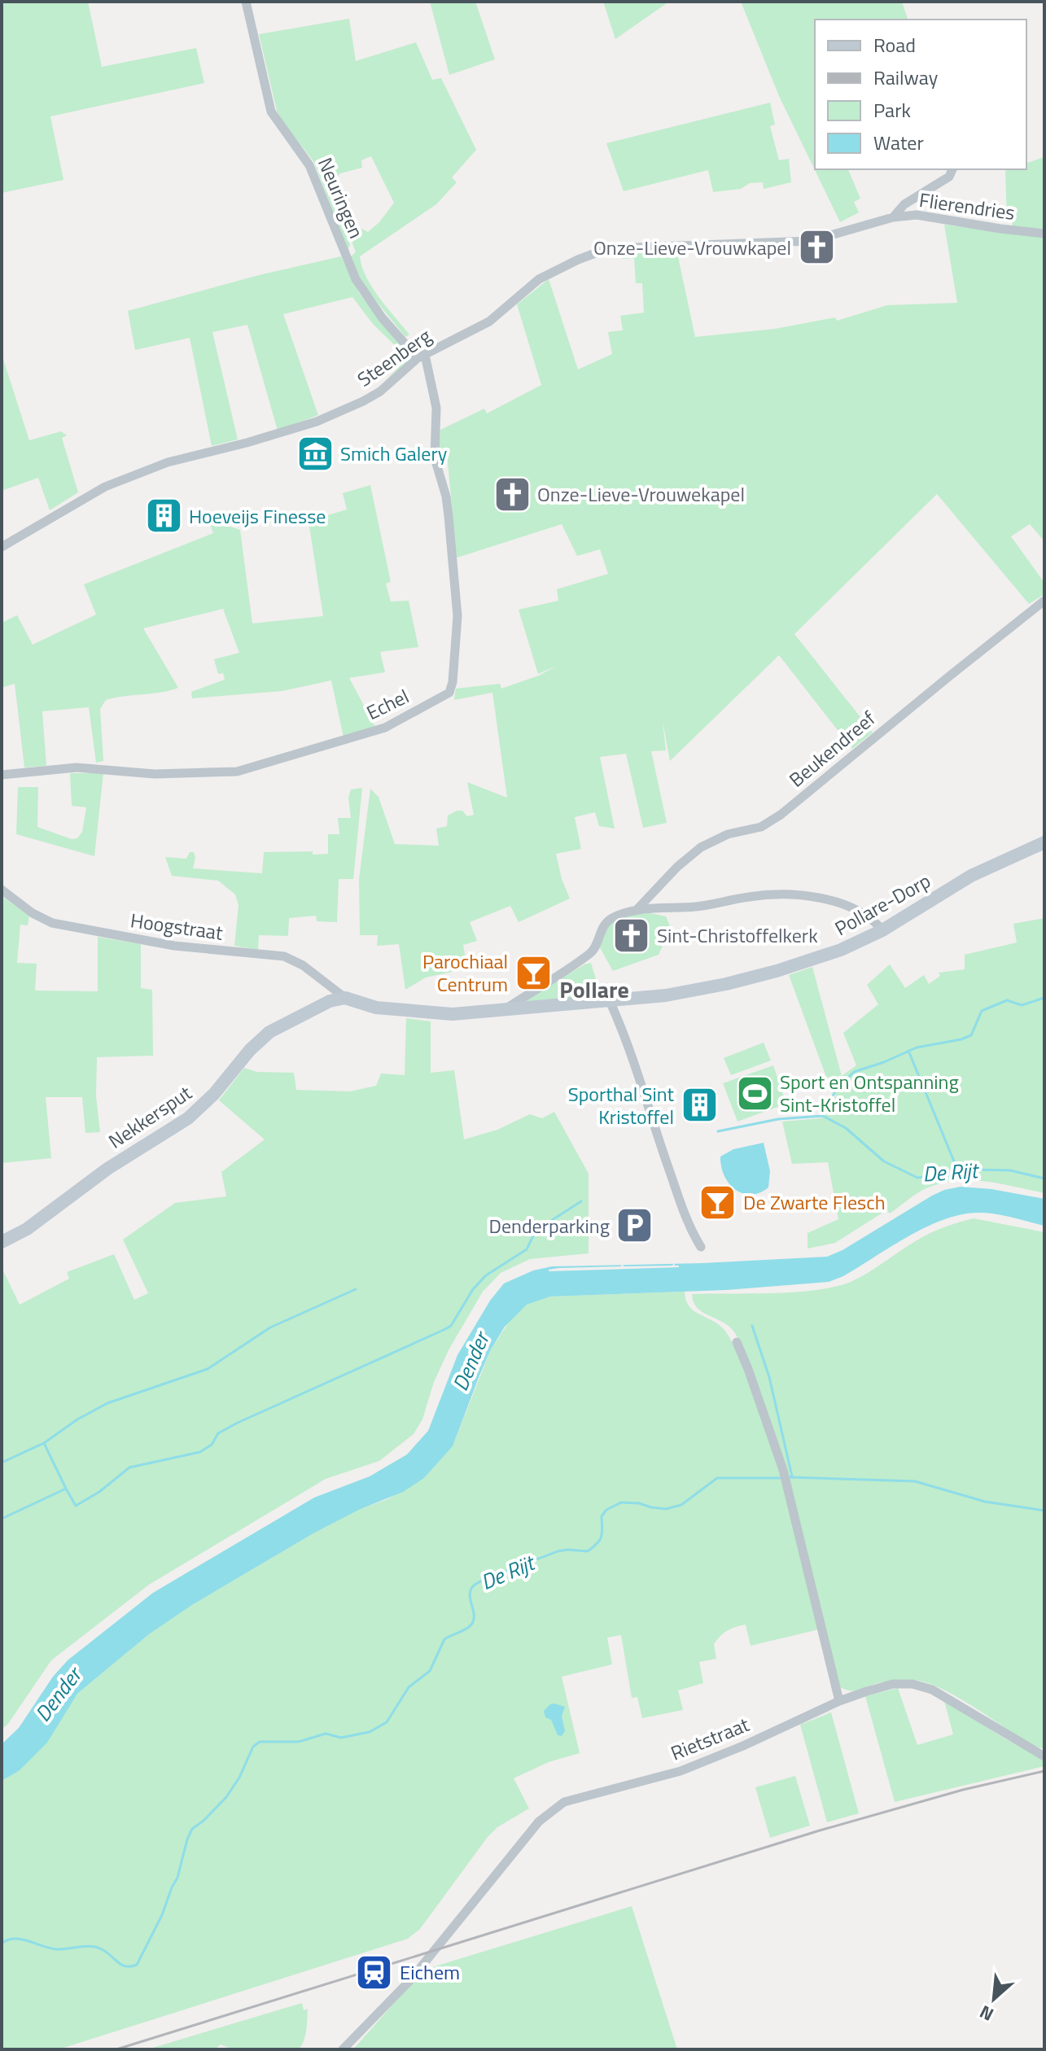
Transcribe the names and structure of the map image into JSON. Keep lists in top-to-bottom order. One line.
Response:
{"streets":{"street":["Neuringen","Flierendries","Steenberg","Echel","Beukendreef","Pollare-Dorp","Hoogstraat","Nekkersput","Rietstraat"]},"crossings":[["Neuringen","Steenberg"],["Neuringen","Echel"],["Flierendries","Steenberg"],["Steenberg","Echel"],["Pollare-Dorp","Hoogstraat"],["Pollare-Dorp","Nekkersput"],["Hoogstraat","Nekkersput"]],"districts":["Pollare"],"water":["De Rijt","Dender"],"places":{"church":["Onze-Lieve-Vrouwkapel","Onze-Lieve-Vrouwekapel","Sint-Christoffelkerk"],"museum":["Smich Galery"],"building":["Hoeveijs Finesse","Sporthal Sint Kristoffel"],"bar":["Parochiaal Centrum","De Zwarte Flesch"],"sports":["Sport en Ontspanning Sint-Kristoffel"],"parking":["Denderparking"],"station":["Eichem"]},"legend":["Road","Railway","Park","Water"],"north":"bottom left"}
